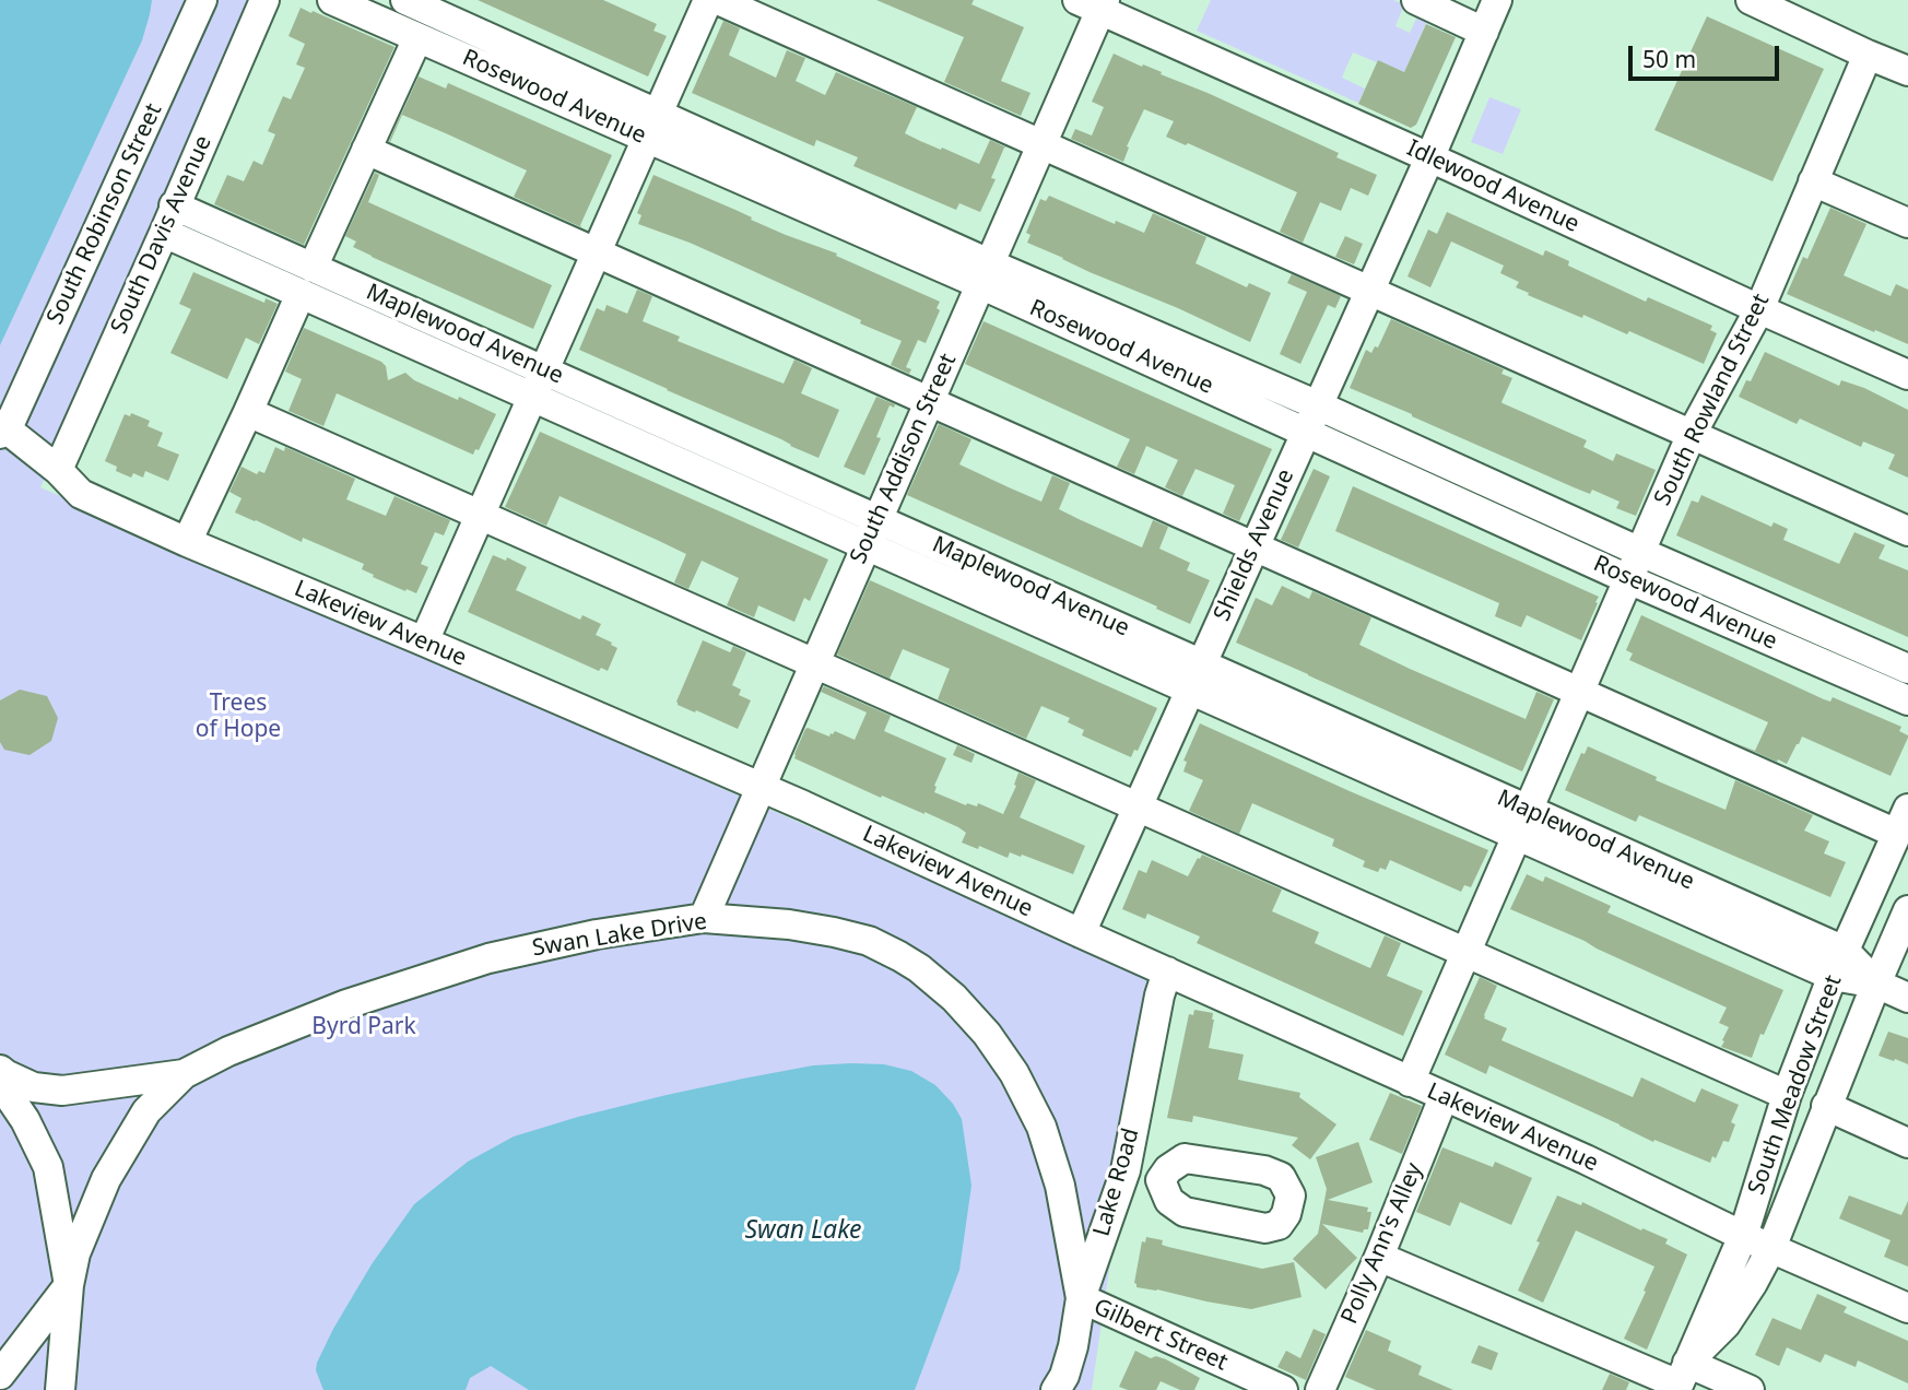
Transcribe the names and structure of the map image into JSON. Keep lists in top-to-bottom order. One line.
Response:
{"streets":{"street":["Rosewood Avenue","Idlewood Avenue","South Robinson Street","South Davis Avenue","Maplewood Avenue","South Rowland Street","South Addison Street","Shields Avenue","Lakeview Avenue","Swan Lake Drive","South Meadow Street","Lake Road","Polly Ann's Alley","Gilbert Street"]},"crossings":[["Rosewood Avenue","South Rowland Street"],["Rosewood Avenue","South Addison Street"],["Rosewood Avenue","Shields Avenue"],["Idlewood Avenue","South Rowland Street"],["Idlewood Avenue","South Addison Street"],["Idlewood Avenue","Shields Avenue"],["South Robinson Street","Lakeview Avenue"],["South Davis Avenue","Maplewood Avenue"],["South Davis Avenue","Lakeview Avenue"],["Maplewood Avenue","South Rowland Street"],["Maplewood Avenue","South Addison Street"],["Maplewood Avenue","Shields Avenue"],["Maplewood Avenue","South Meadow Street"],["South Rowland Street","Lakeview Avenue"],["South Addison Street","Lakeview Avenue"],["South Addison Street","Swan Lake Drive"],["Shields Avenue","Lakeview Avenue"],["Lakeview Avenue","South Meadow Street"],["Lakeview Avenue","Lake Road"],["Lakeview Avenue","Polly Ann's Alley"],["Swan Lake Drive","Lake Road"],["Swan Lake Drive","Gilbert Street"],["Lake Road","Gilbert Street"]],"water":["Swan Lake"],"parks":["Trees of Hope","Byrd Park"],"scale_bar":"50 m"}
